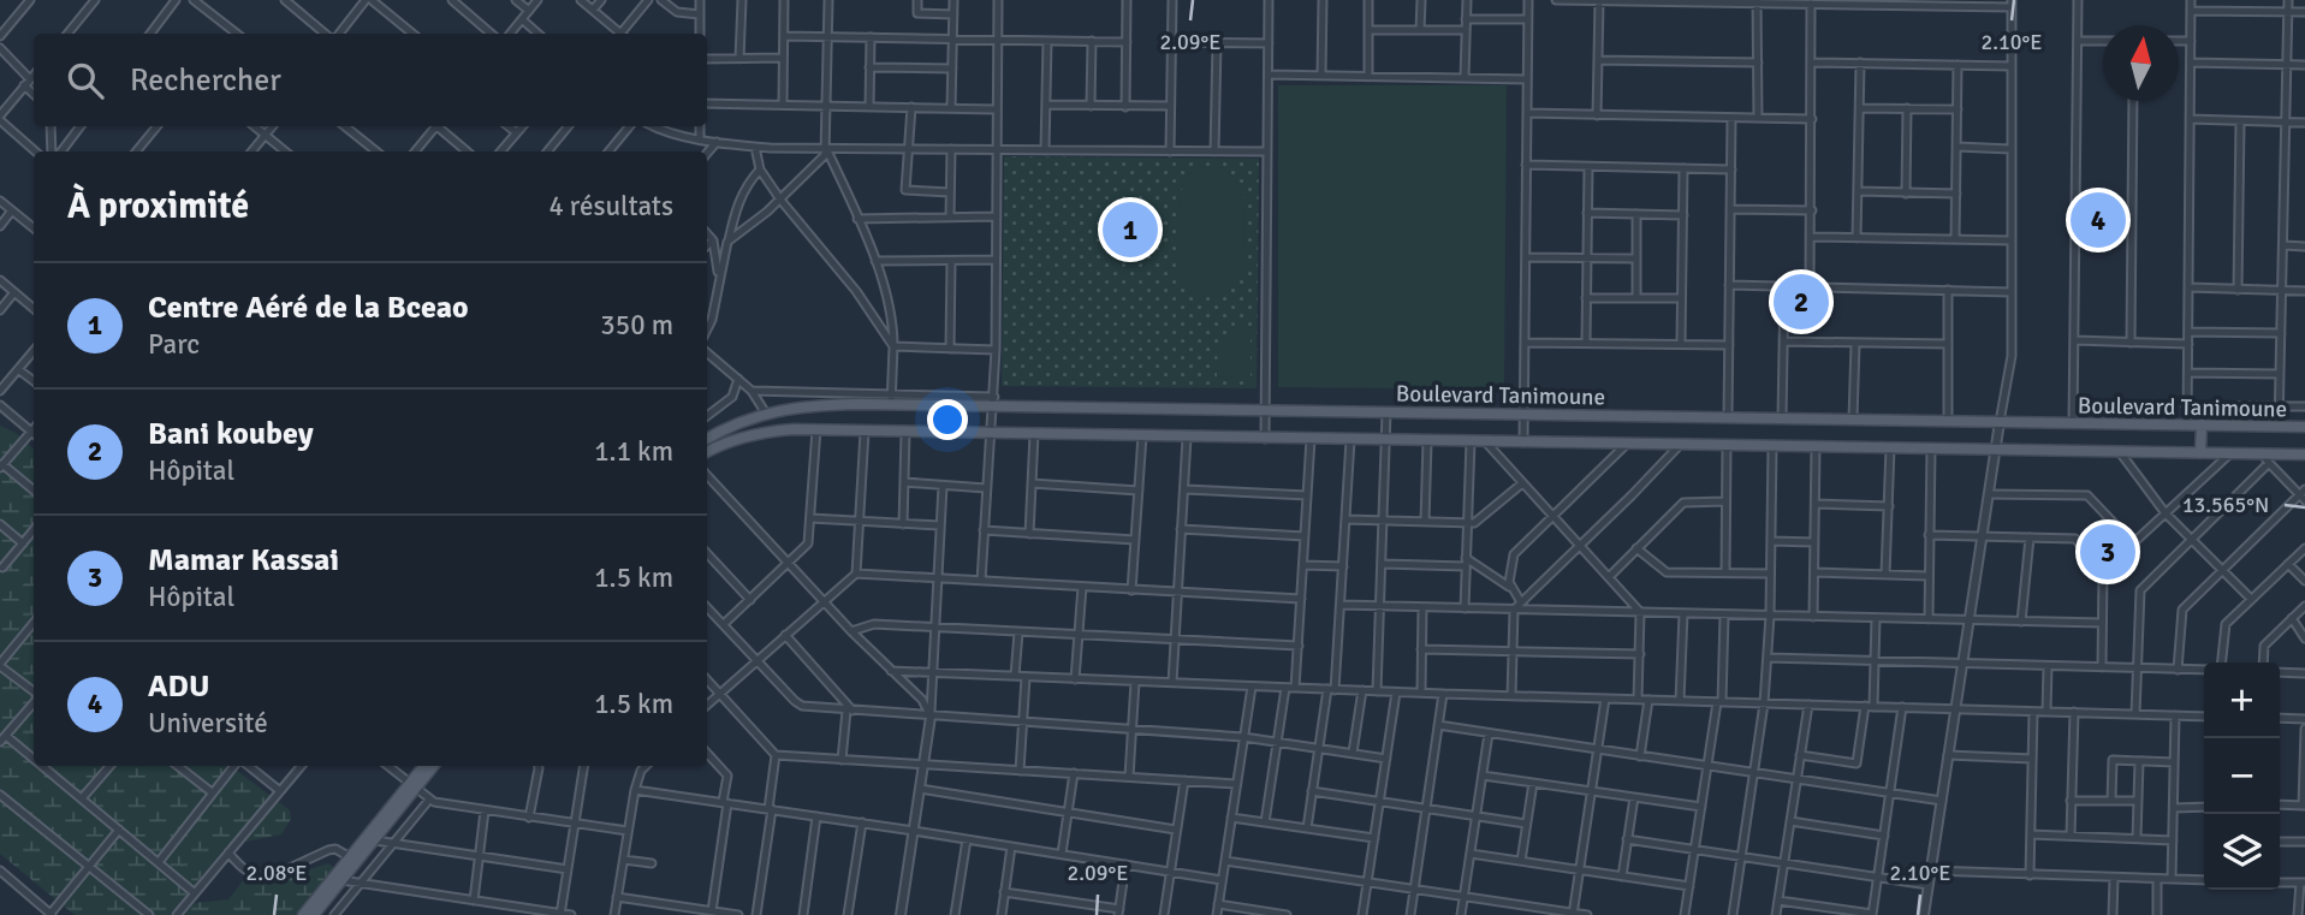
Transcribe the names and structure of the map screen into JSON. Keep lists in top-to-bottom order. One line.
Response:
{"streets":{"main road":["Boulevard Tanimoune"]},"north":"top","page":{"search":"Rechercher","heading":["À proximité","4 résultats"],"pins":["4","1","2","3"],"list":[{"mark":"1","name":"Centre Aéré de la Bceao","note":"Parc","value":"350 m"},{"mark":"2","name":"Bani koubey","note":"Hôpital","value":"1.1 km"},{"mark":"3","name":"Mamar Kassai","note":"Hôpital","value":"1.5 km"},{"mark":"4","name":"ADU","note":"Université","value":"1.5 km"}],"map_buttons":["+","−"]},"coordinates":["2.09°E","2.10°E","13.565°N","2.08°E"]}
